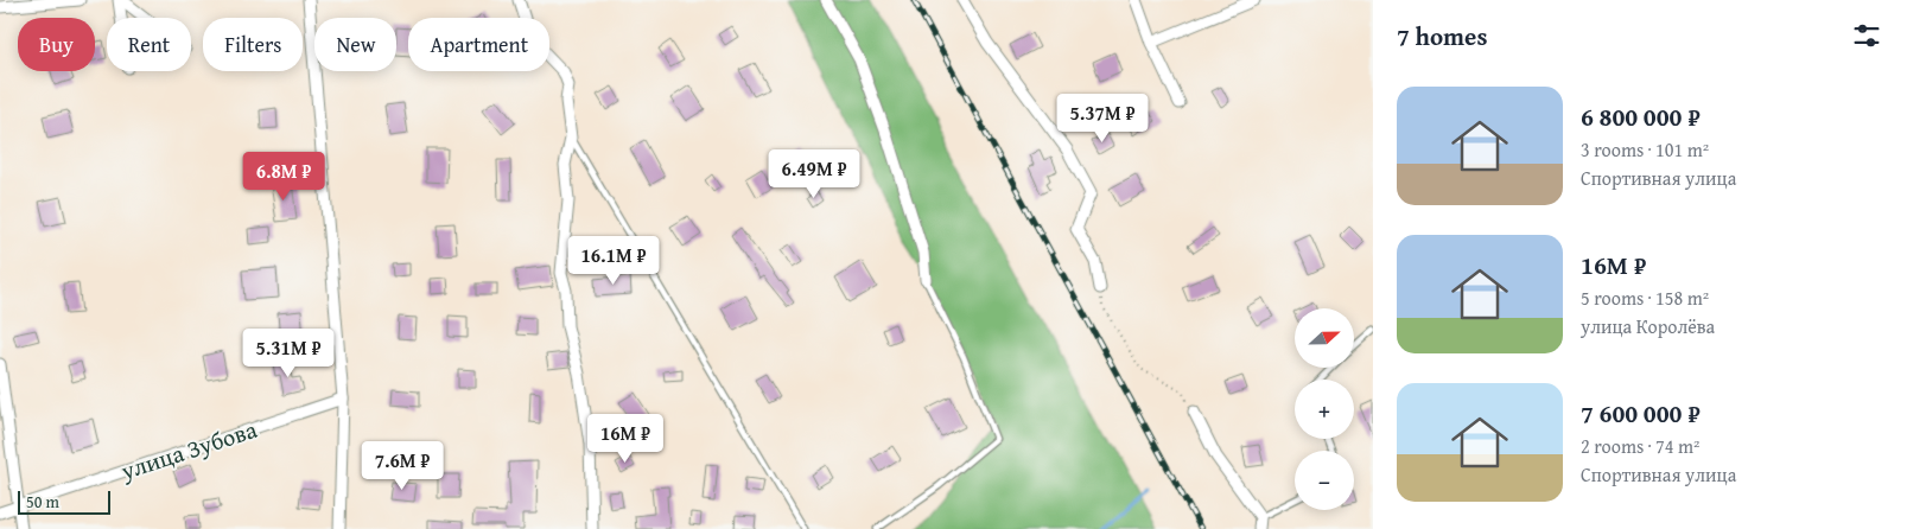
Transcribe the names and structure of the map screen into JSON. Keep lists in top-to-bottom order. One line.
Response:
{"streets":{"street":["улица Зубова"]},"scale_bar":"50 m","north":"right","page":{"heading":"7 homes","chip":["Buy","Rent","Filters","New","Apartment"],"list":[{"name":"6 800 000 ₽","note":"3 rooms · 101 m² · Спортивная улица"},{"name":"16M ₽","note":"5 rooms · 158 m² · улица Королёва"},{"name":"7 600 000 ₽","note":"2 rooms · 74 m² · Спортивная улица"}],"price":["5.37M ₽","6.49M ₽","6.8M ₽","16.1M ₽","5.31M ₽","16M ₽","7.6M ₽"],"map_buttons":["+","−"],"scale":"50 m"}}
